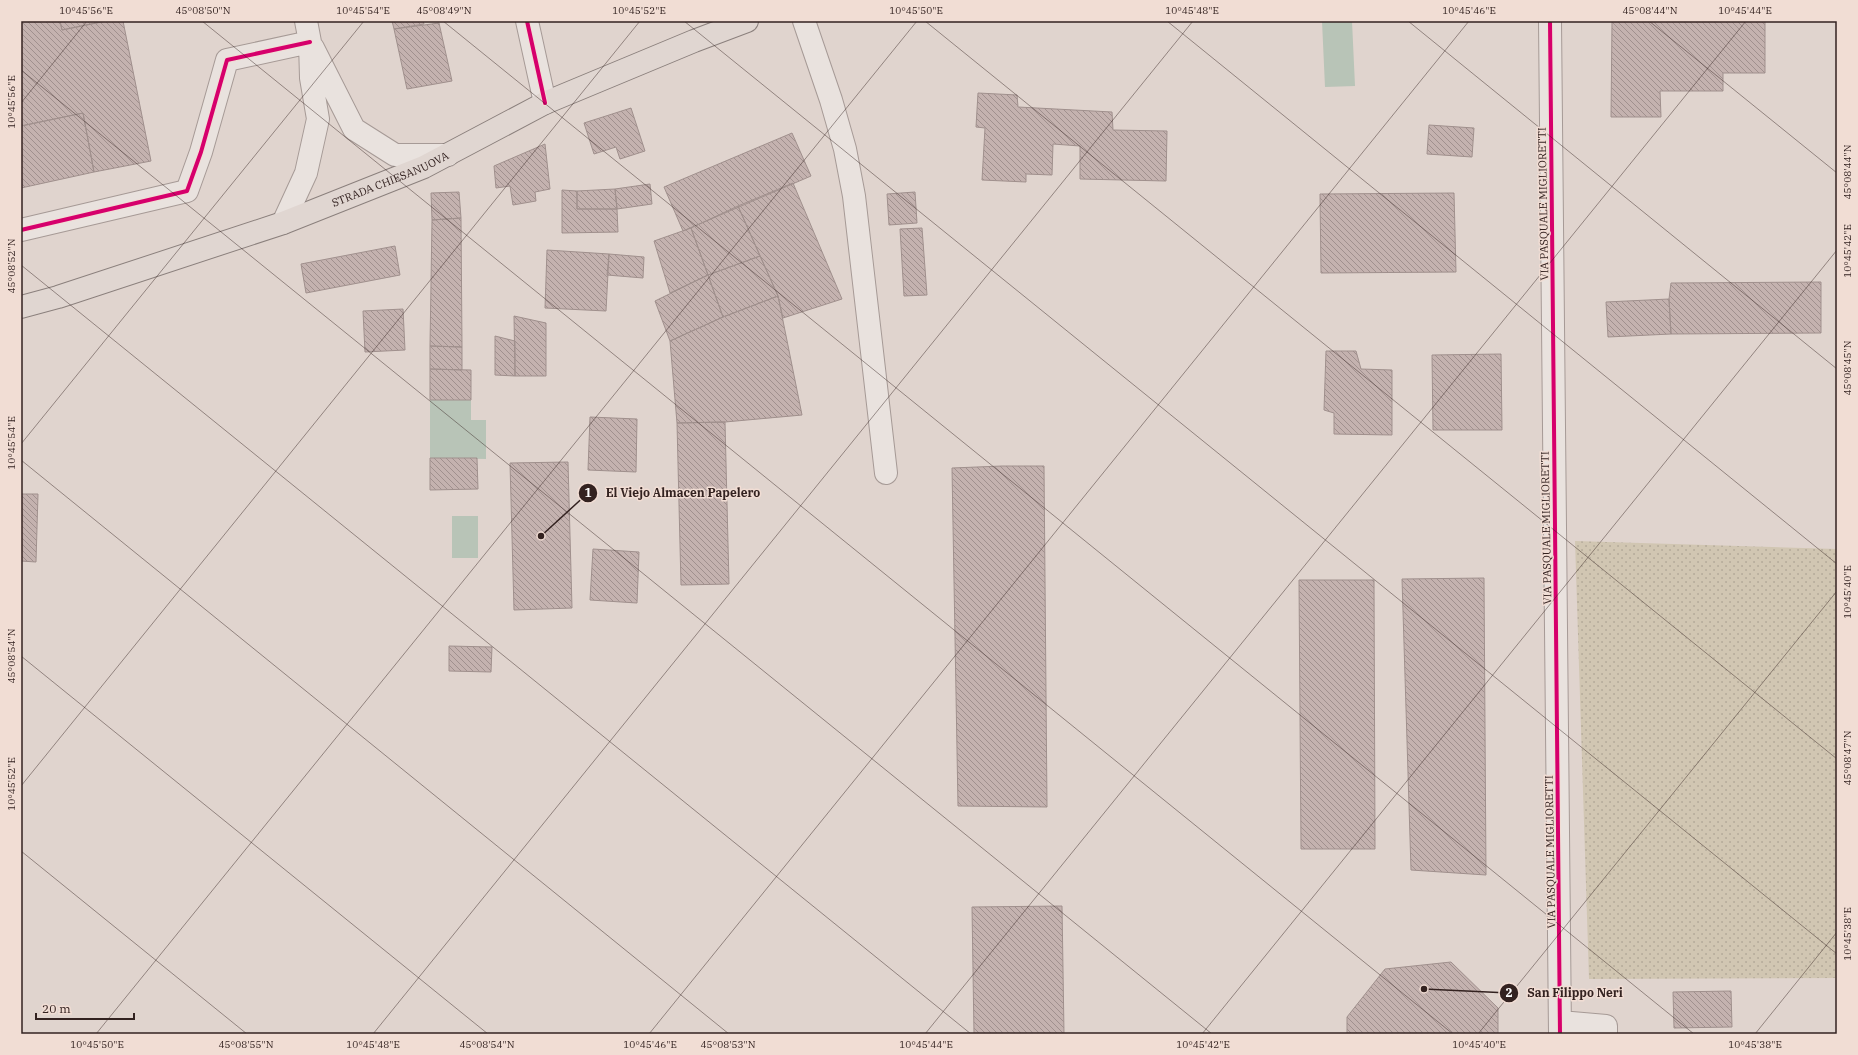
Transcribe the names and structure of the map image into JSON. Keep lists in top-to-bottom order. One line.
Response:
{"streets":{"main road":["STRADA CHIESANUOVA"],"street":["VIA PASQUALE MIGLIORETTI"]},"places":["El Viejo Almacen Papelero","San Filippo Neri"],"scale_bar":"20 m","coordinates":["10°45'56\"E","45°08'50\"N","10°45'54\"E","45°08'49\"N","10°45'52\"E","10°45'50\"E","10°45'48\"E","10°45'46\"E","45°08'44\"N","10°45'44\"E","10°45'42\"E","45°08'52\"N","45°08'45\"N","10°45'40\"E","45°08'54\"N","45°08'47\"N","10°45'38\"E","45°08'55\"N","45°08'53\"N"]}
